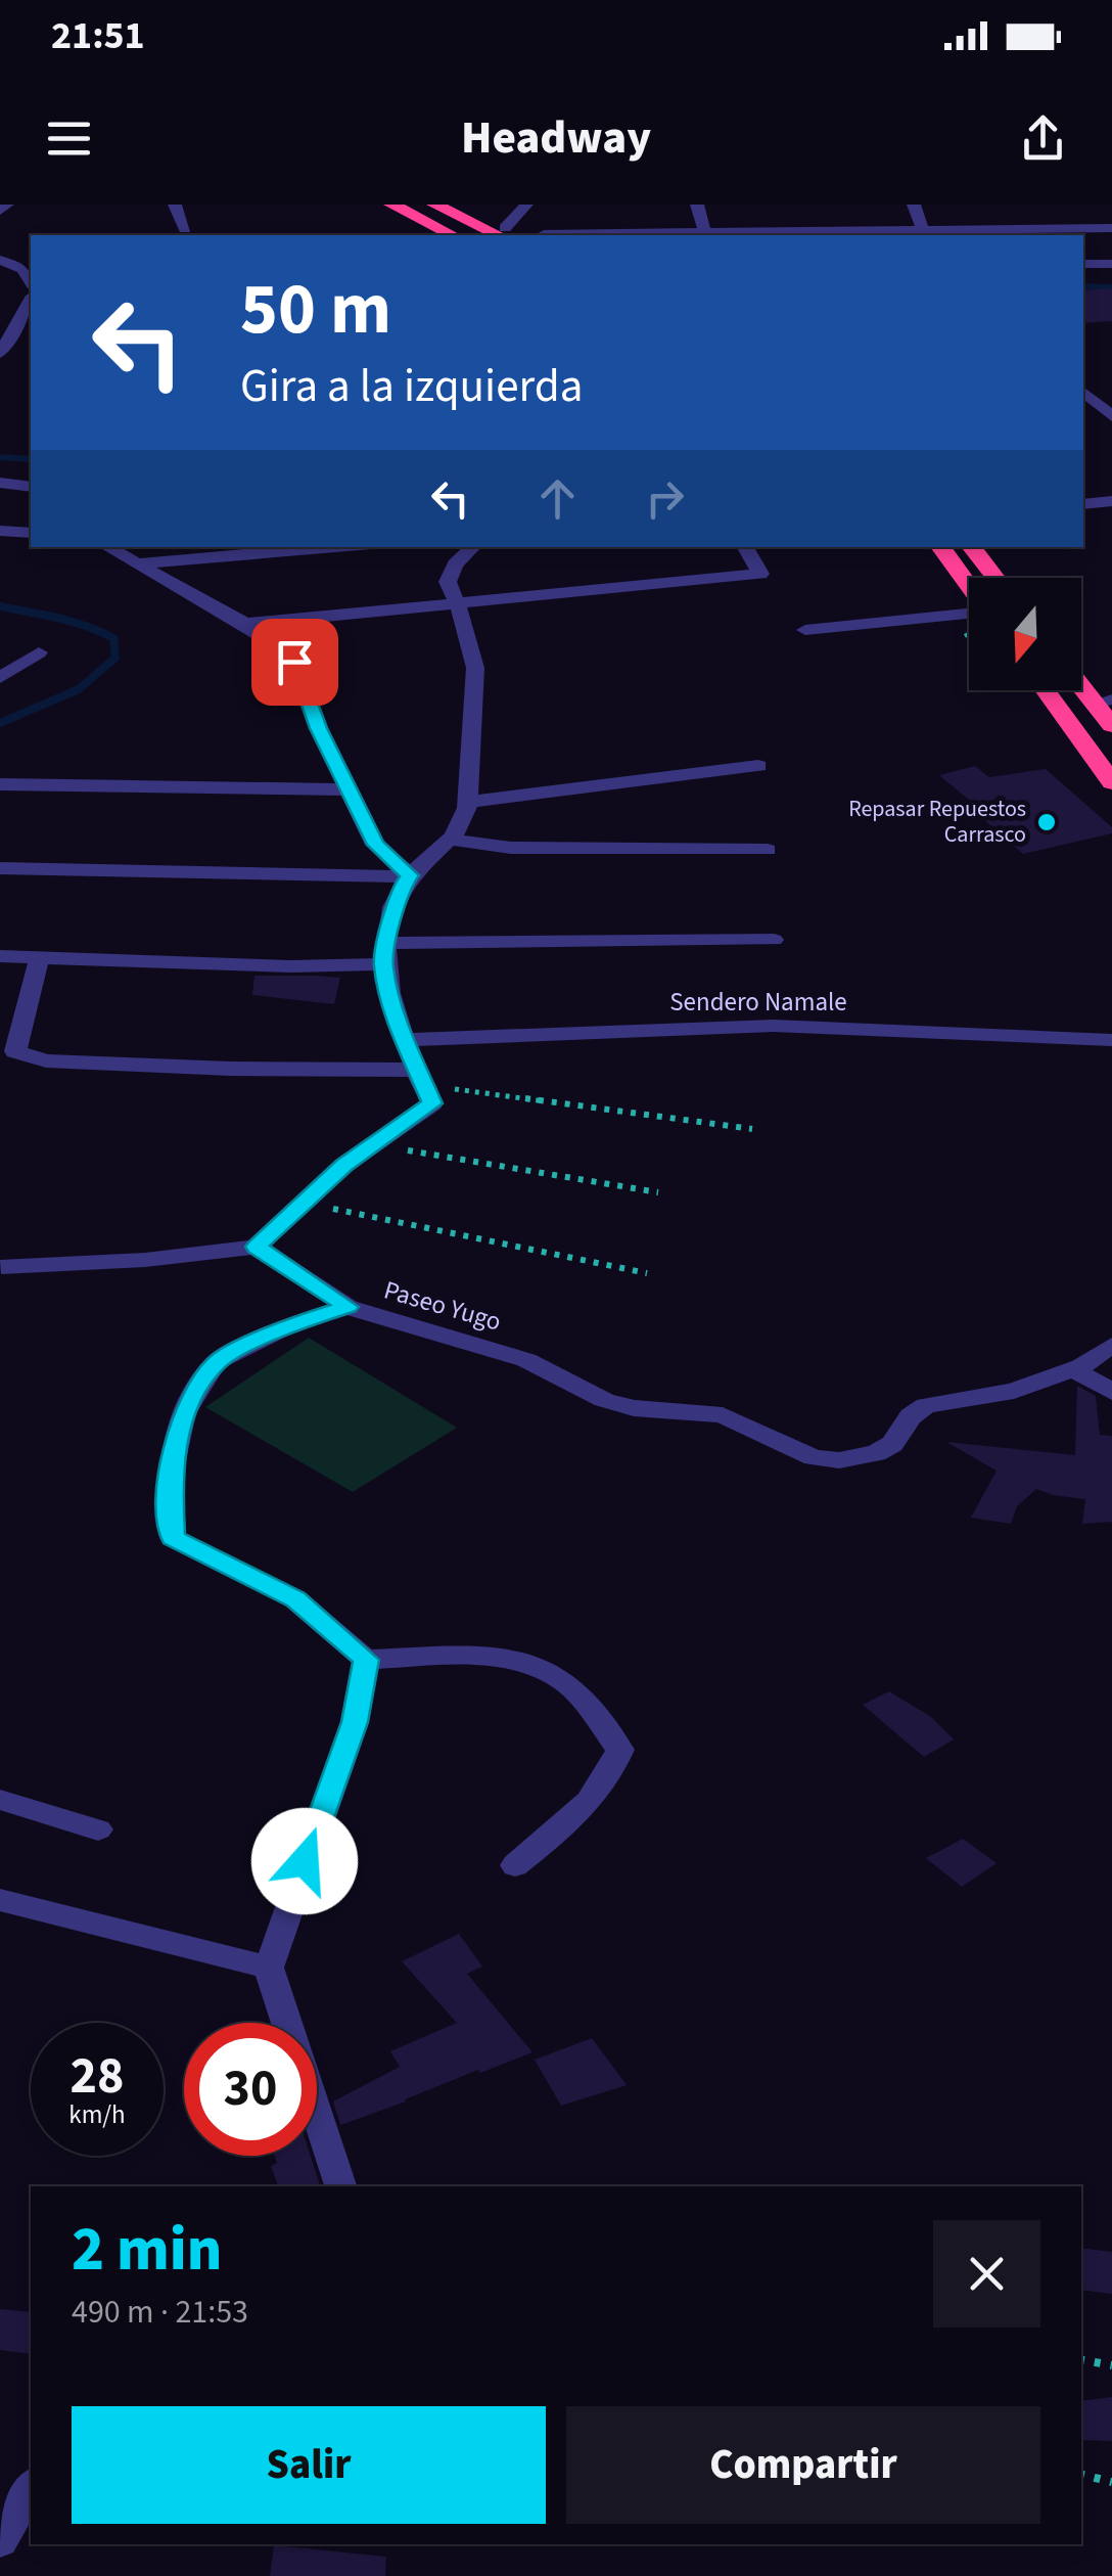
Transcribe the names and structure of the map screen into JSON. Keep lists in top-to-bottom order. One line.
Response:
{"streets":{"street":["Sendero Namale","Paseo Yugo"]},"places":["Repasar Repuestos Carrasco"],"north":"bottom","page":{"status":"21:51","header":"Headway","turn":["50 m","Gira a la izquierda"],"speed":"28 km/h","limit":"30","heading":["2 min","490 m · 21:53"],"buttons":["Salir","Compartir"]}}
